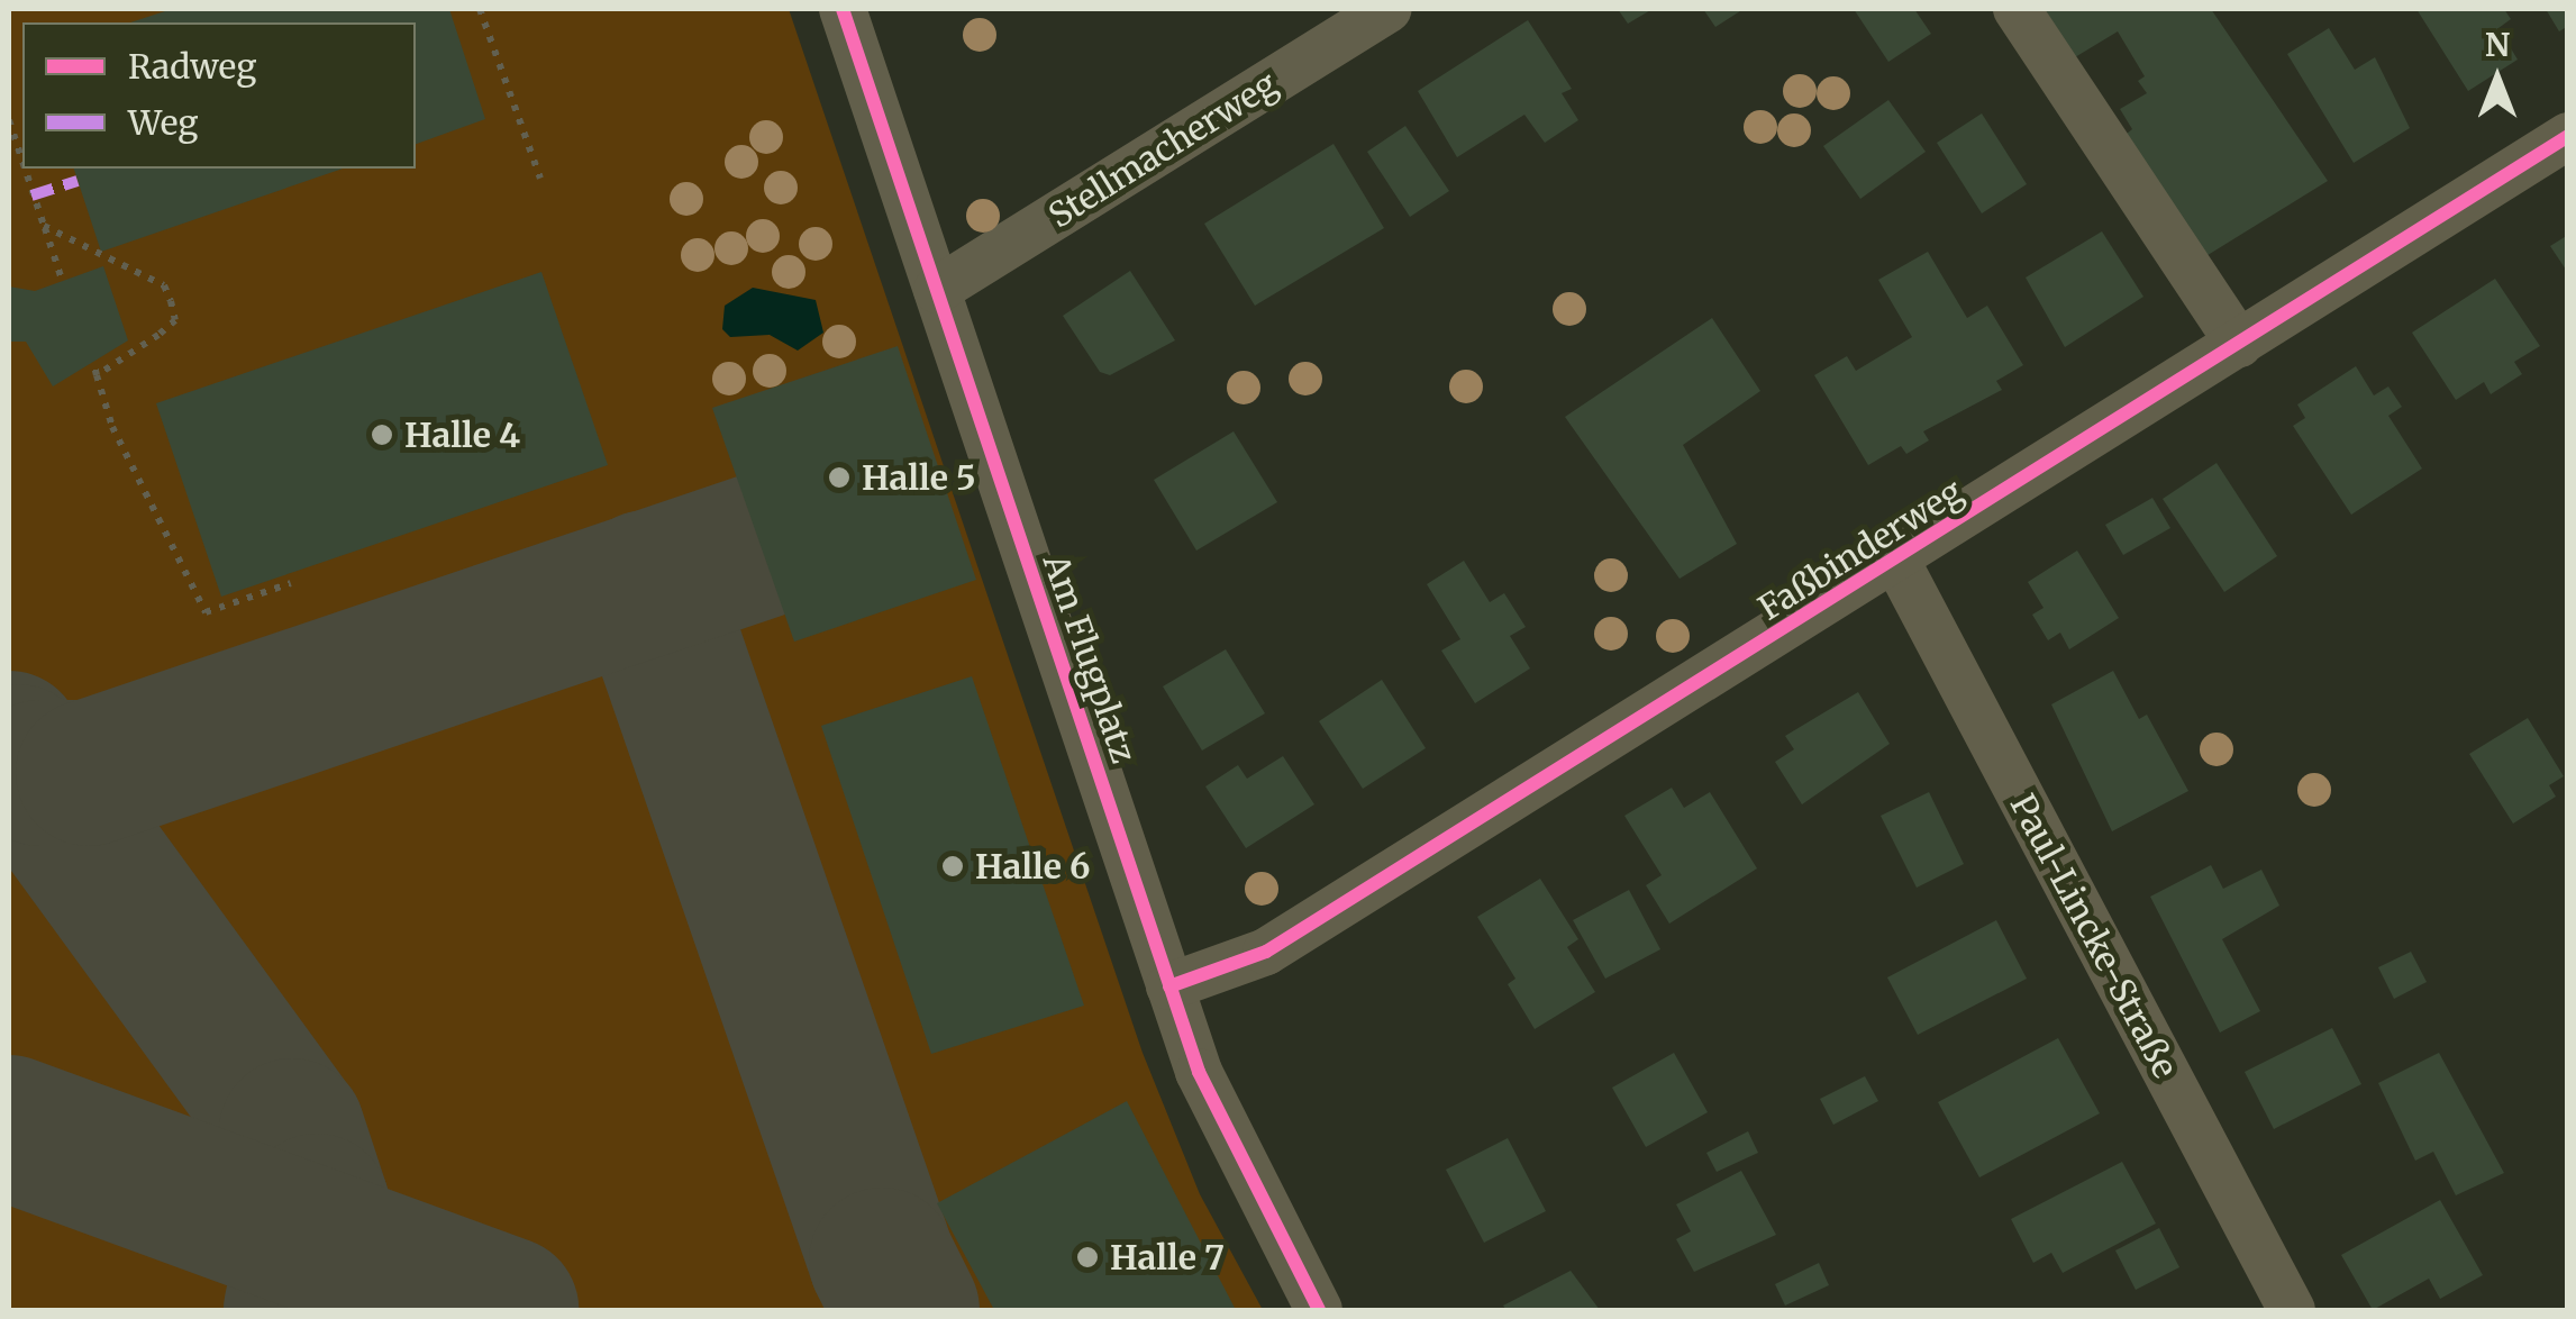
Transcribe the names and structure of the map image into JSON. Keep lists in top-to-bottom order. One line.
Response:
{"streets":{"street":["Stellmacherweg","Faßbinderweg","Am Flugplatz","Paul-Lincke-Straße"]},"crossings":[["Stellmacherweg","Am Flugplatz"],["Faßbinderweg","Am Flugplatz"],["Faßbinderweg","Paul-Lincke-Straße"]],"places":["Halle 4","Halle 5","Halle 6","Halle 7"],"legend":["Radweg","Weg"],"north":"top"}
